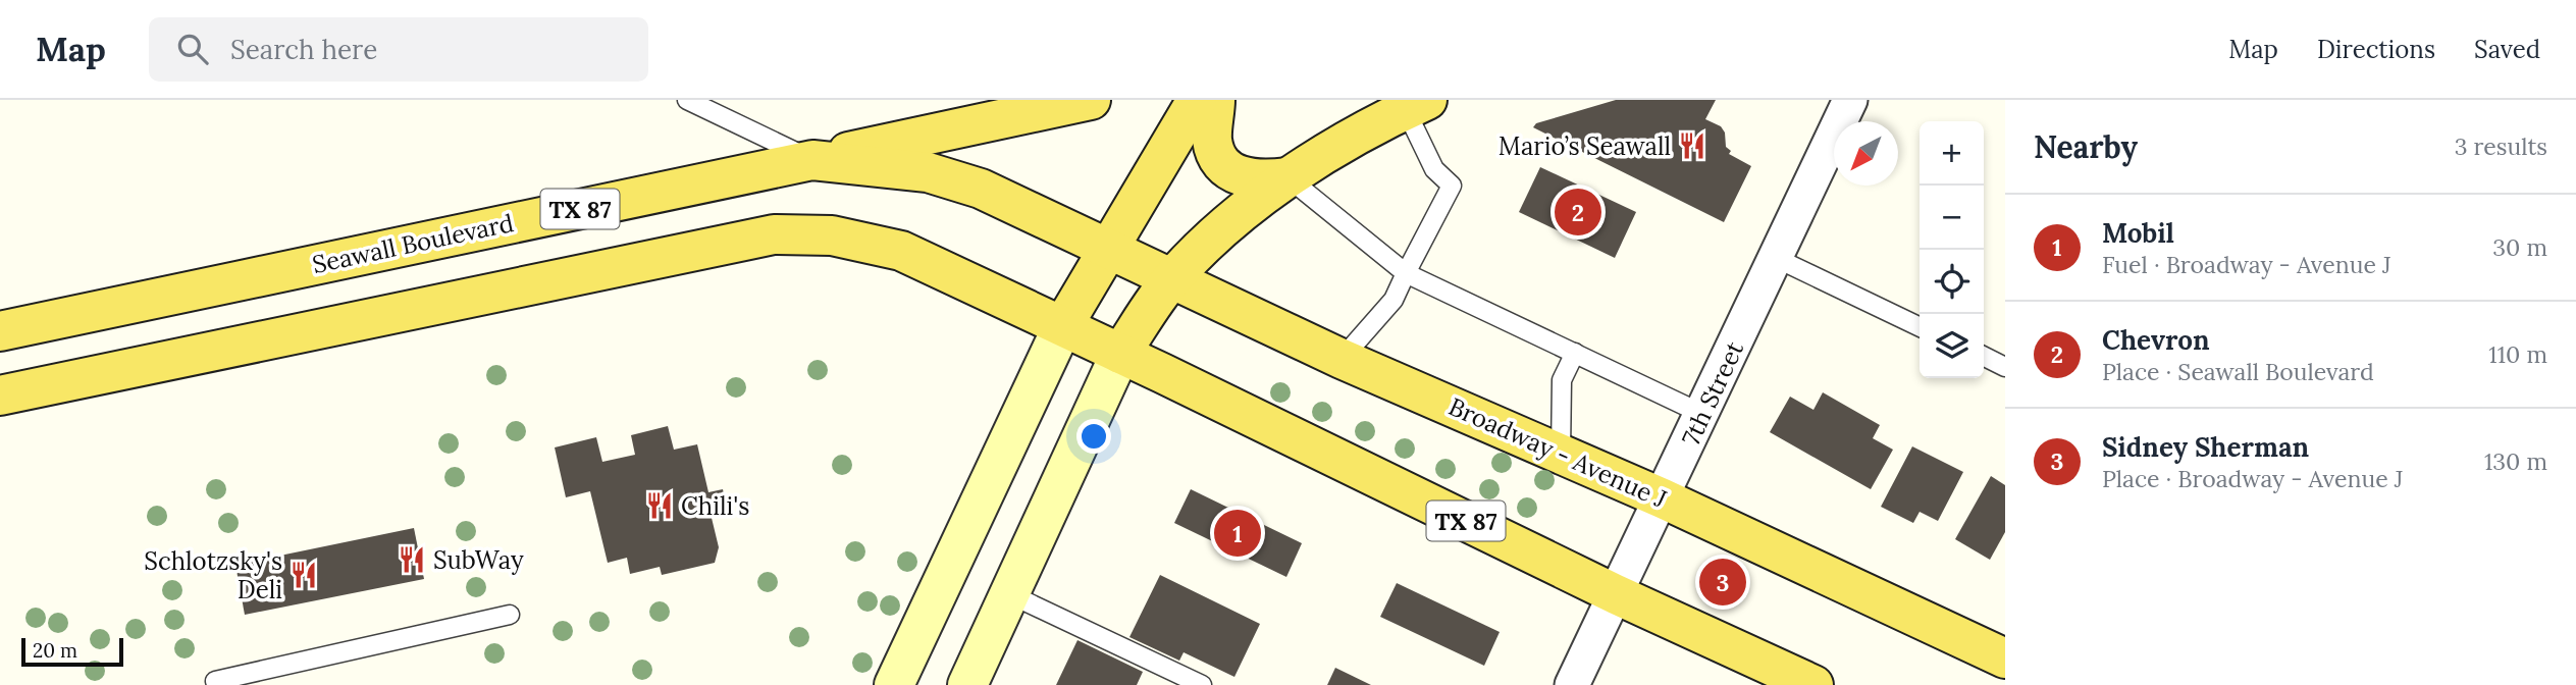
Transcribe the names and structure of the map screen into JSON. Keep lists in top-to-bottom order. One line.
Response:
{"streets":{"main road":["TX 87","Seawall Boulevard","Broadway - Avenue J"],"street":["7th Street"]},"crossings":[["TX 87","7th Street"],["Seawall Boulevard","Broadway - Avenue J"],["7th Street","Broadway - Avenue J"]],"places":{"restaurant":["Mario’s Seawall","Chili's","SubWay","Schlotzsky's Deli"]},"scale_bar":"20 m","north":"bottom left","page":{"header":"Map","search":"Search here","nav":["Map","Directions","Saved"],"heading":["Nearby","3 results"],"map_buttons":["+","−"],"pins":["2","1","3"],"list":[{"mark":"1","name":"Mobil","note":"Fuel · Broadway - Avenue J","value":"30 m"},{"mark":"2","name":"Chevron","note":"Place · Seawall Boulevard","value":"110 m"},{"mark":"3","name":"Sidney Sherman","note":"Place · Broadway - Avenue J","value":"130 m"}],"scale":"20 m"}}
